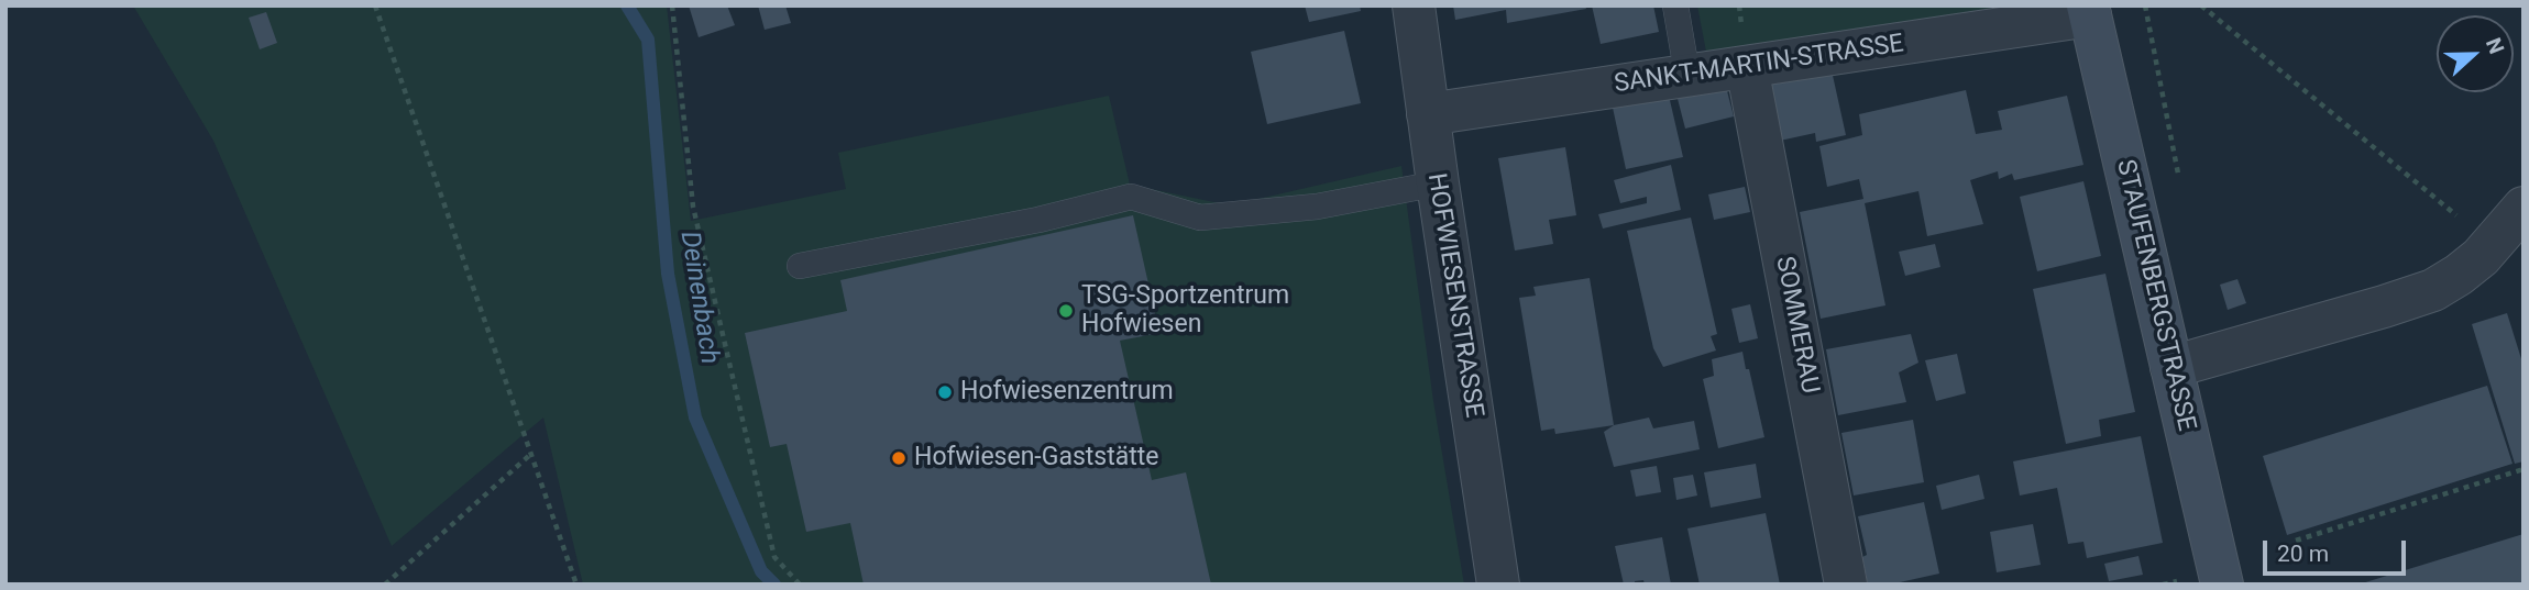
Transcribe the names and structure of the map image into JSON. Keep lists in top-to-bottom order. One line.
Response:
{"streets":{"street":["SANKT-MARTIN-STRASSE","HOFWIESENSTRASSE","STAUFENBERGSTRASSE","SOMMERAU"]},"crossings":[["SANKT-MARTIN-STRASSE","HOFWIESENSTRASSE"],["SANKT-MARTIN-STRASSE","STAUFENBERGSTRASSE"],["SANKT-MARTIN-STRASSE","SOMMERAU"]],"water":["Deinenbach"],"places":["TSG-Sportzentrum Hofwiesen","Hofwiesenzentrum","Hofwiesen-Gaststätte"],"scale_bar":"20 m","north":"right"}
